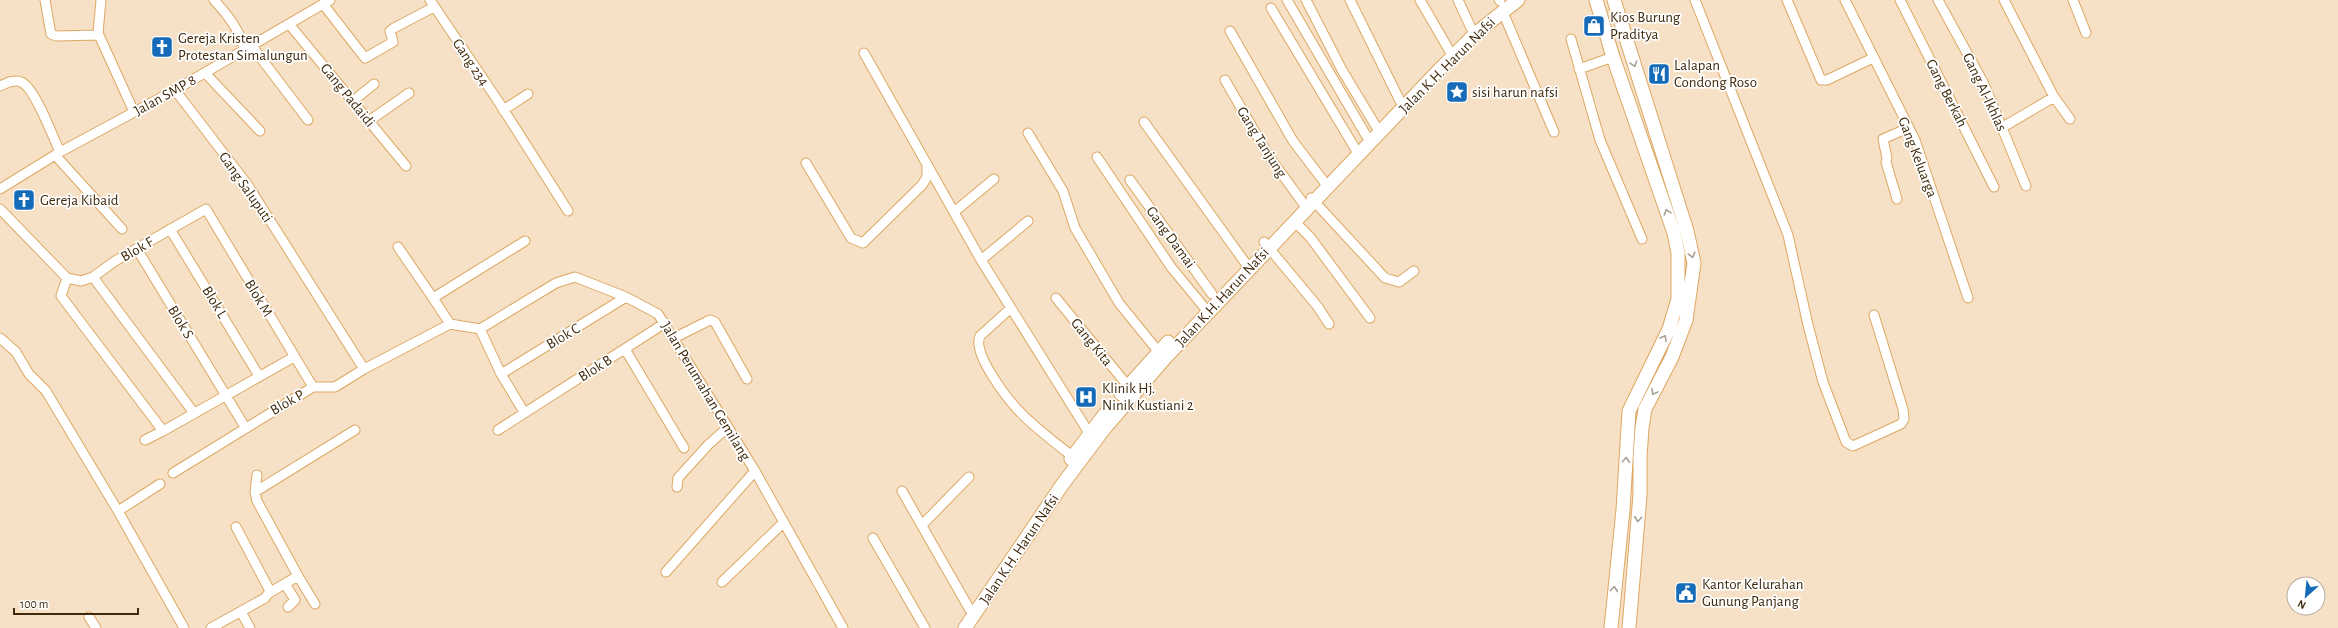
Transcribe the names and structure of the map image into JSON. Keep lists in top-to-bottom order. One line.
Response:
{"streets":{"main road":["Jalan K.H. Harun Nafsi"],"street":["Gang 234","Gang Al-Ikhlas","Gang Berkah","Jalan SMP 8","Gang Padaidi","Gang Tanjung","Gang Keluarga","Gang Saluputi","Gang Damai","Blok F","Blok M","Blok L","Blok S","Blok C","Gang Kita","Blok B","Jalan Perumahan Gemilang","Blok P"]},"crossings":[["Jalan K.H. Harun Nafsi","Gang Tanjung"],["Jalan K.H. Harun Nafsi","Gang Damai"],["Jalan K.H. Harun Nafsi","Gang Kita"],["Jalan SMP 8","Gang Padaidi"],["Jalan SMP 8","Gang Saluputi"],["Gang Saluputi","Blok P"],["Blok F","Blok M"],["Blok F","Blok L"],["Blok F","Blok S"],["Blok M","Blok P"],["Blok S","Blok P"],["Blok C","Jalan Perumahan Gemilang"],["Blok B","Jalan Perumahan Gemilang"]],"places":{"shop":["Kios Burung Praditya"],"church":["Gereja Kristen Protestan Simalungun","Gereja Kibaid"],"restaurant":["Lalapan Condong Roso"],"place":["sisi harun nafsi"],"hospital":["Klinik Hj. Ninik Kustiani 2"],"public building":["Kantor Kelurahan Gunung Panjang"]},"scale_bar":"100 m","north":"bottom left"}
